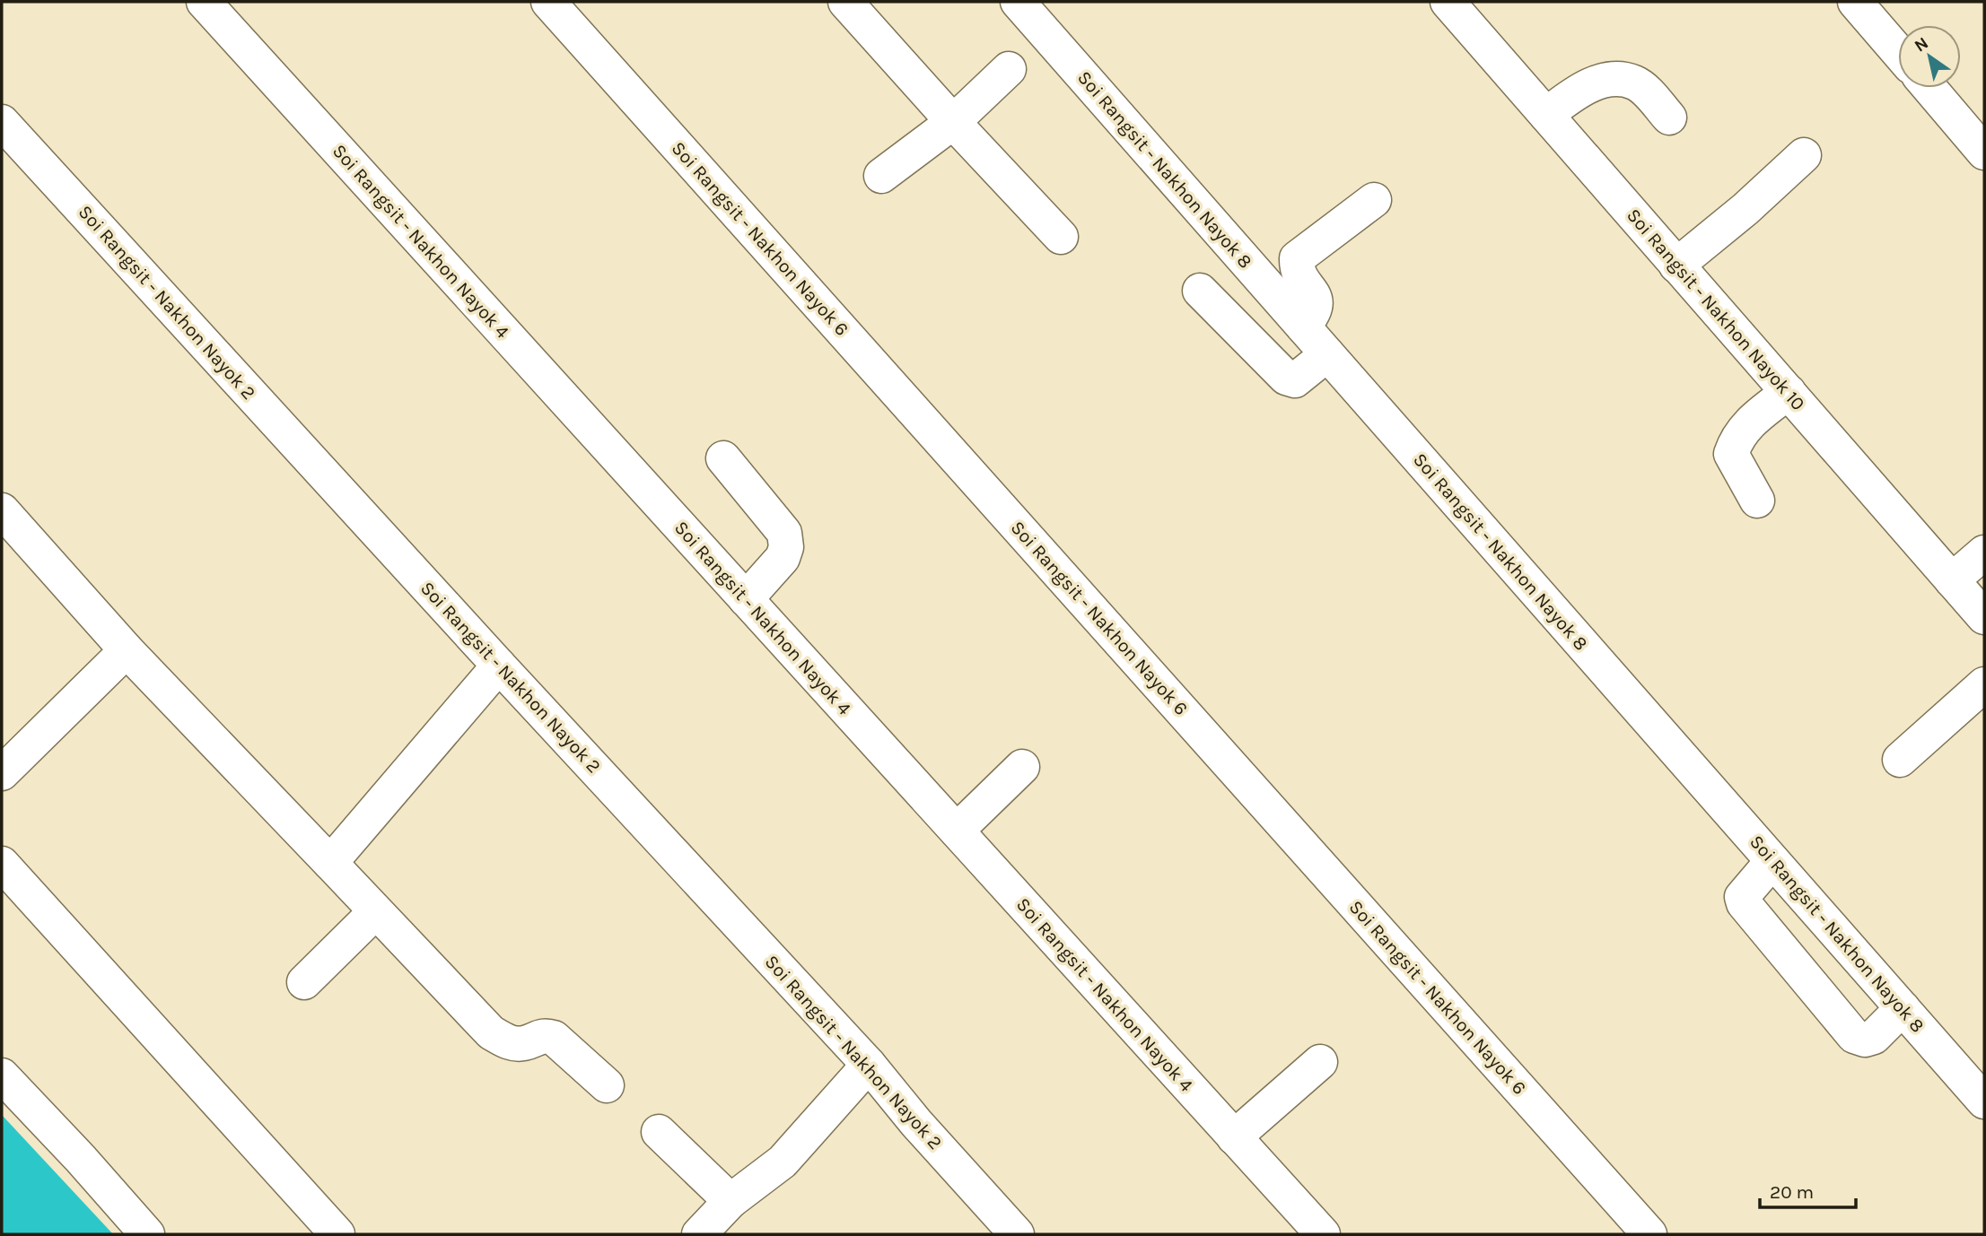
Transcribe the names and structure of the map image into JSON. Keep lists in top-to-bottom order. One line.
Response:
{"streets":{"street":["Soi Rangsit - Nakhon Nayok 8","Soi Rangsit - Nakhon Nayok 6","Soi Rangsit - Nakhon Nayok 4","Soi Rangsit - Nakhon Nayok 2","Soi Rangsit - Nakhon Nayok 10"]},"scale_bar":"20 m","north":"top left"}
